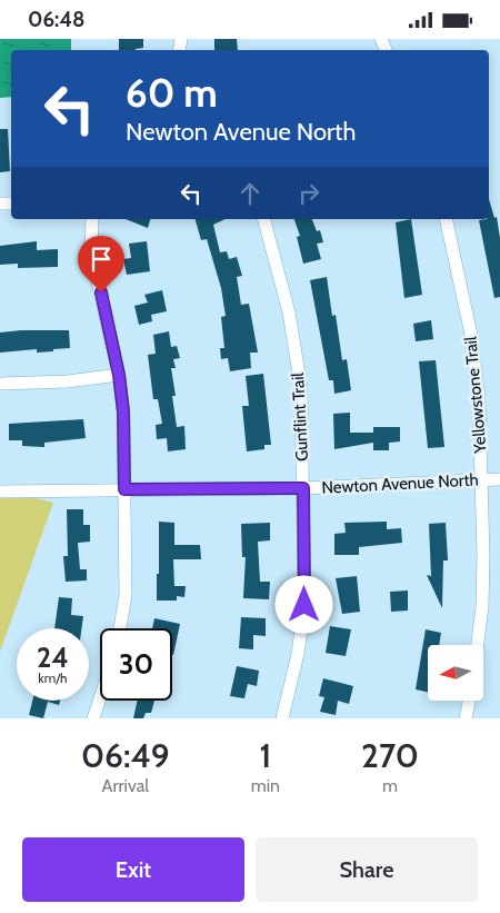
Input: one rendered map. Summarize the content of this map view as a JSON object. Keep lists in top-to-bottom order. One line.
{"streets":{"street":["Yellowstone Trail","Gunflint Trail","Newton Avenue North"]},"crossings":[["Yellowstone Trail","Newton Avenue North"],["Gunflint Trail","Newton Avenue North"]],"north":"left","page":{"status":"06:48","turn":["60 m","Newton Avenue North"],"speed":"24 km/h","limit":"30","eta":["06:49","Arrival","1","min","270","m"],"buttons":["Exit","Share"]}}
